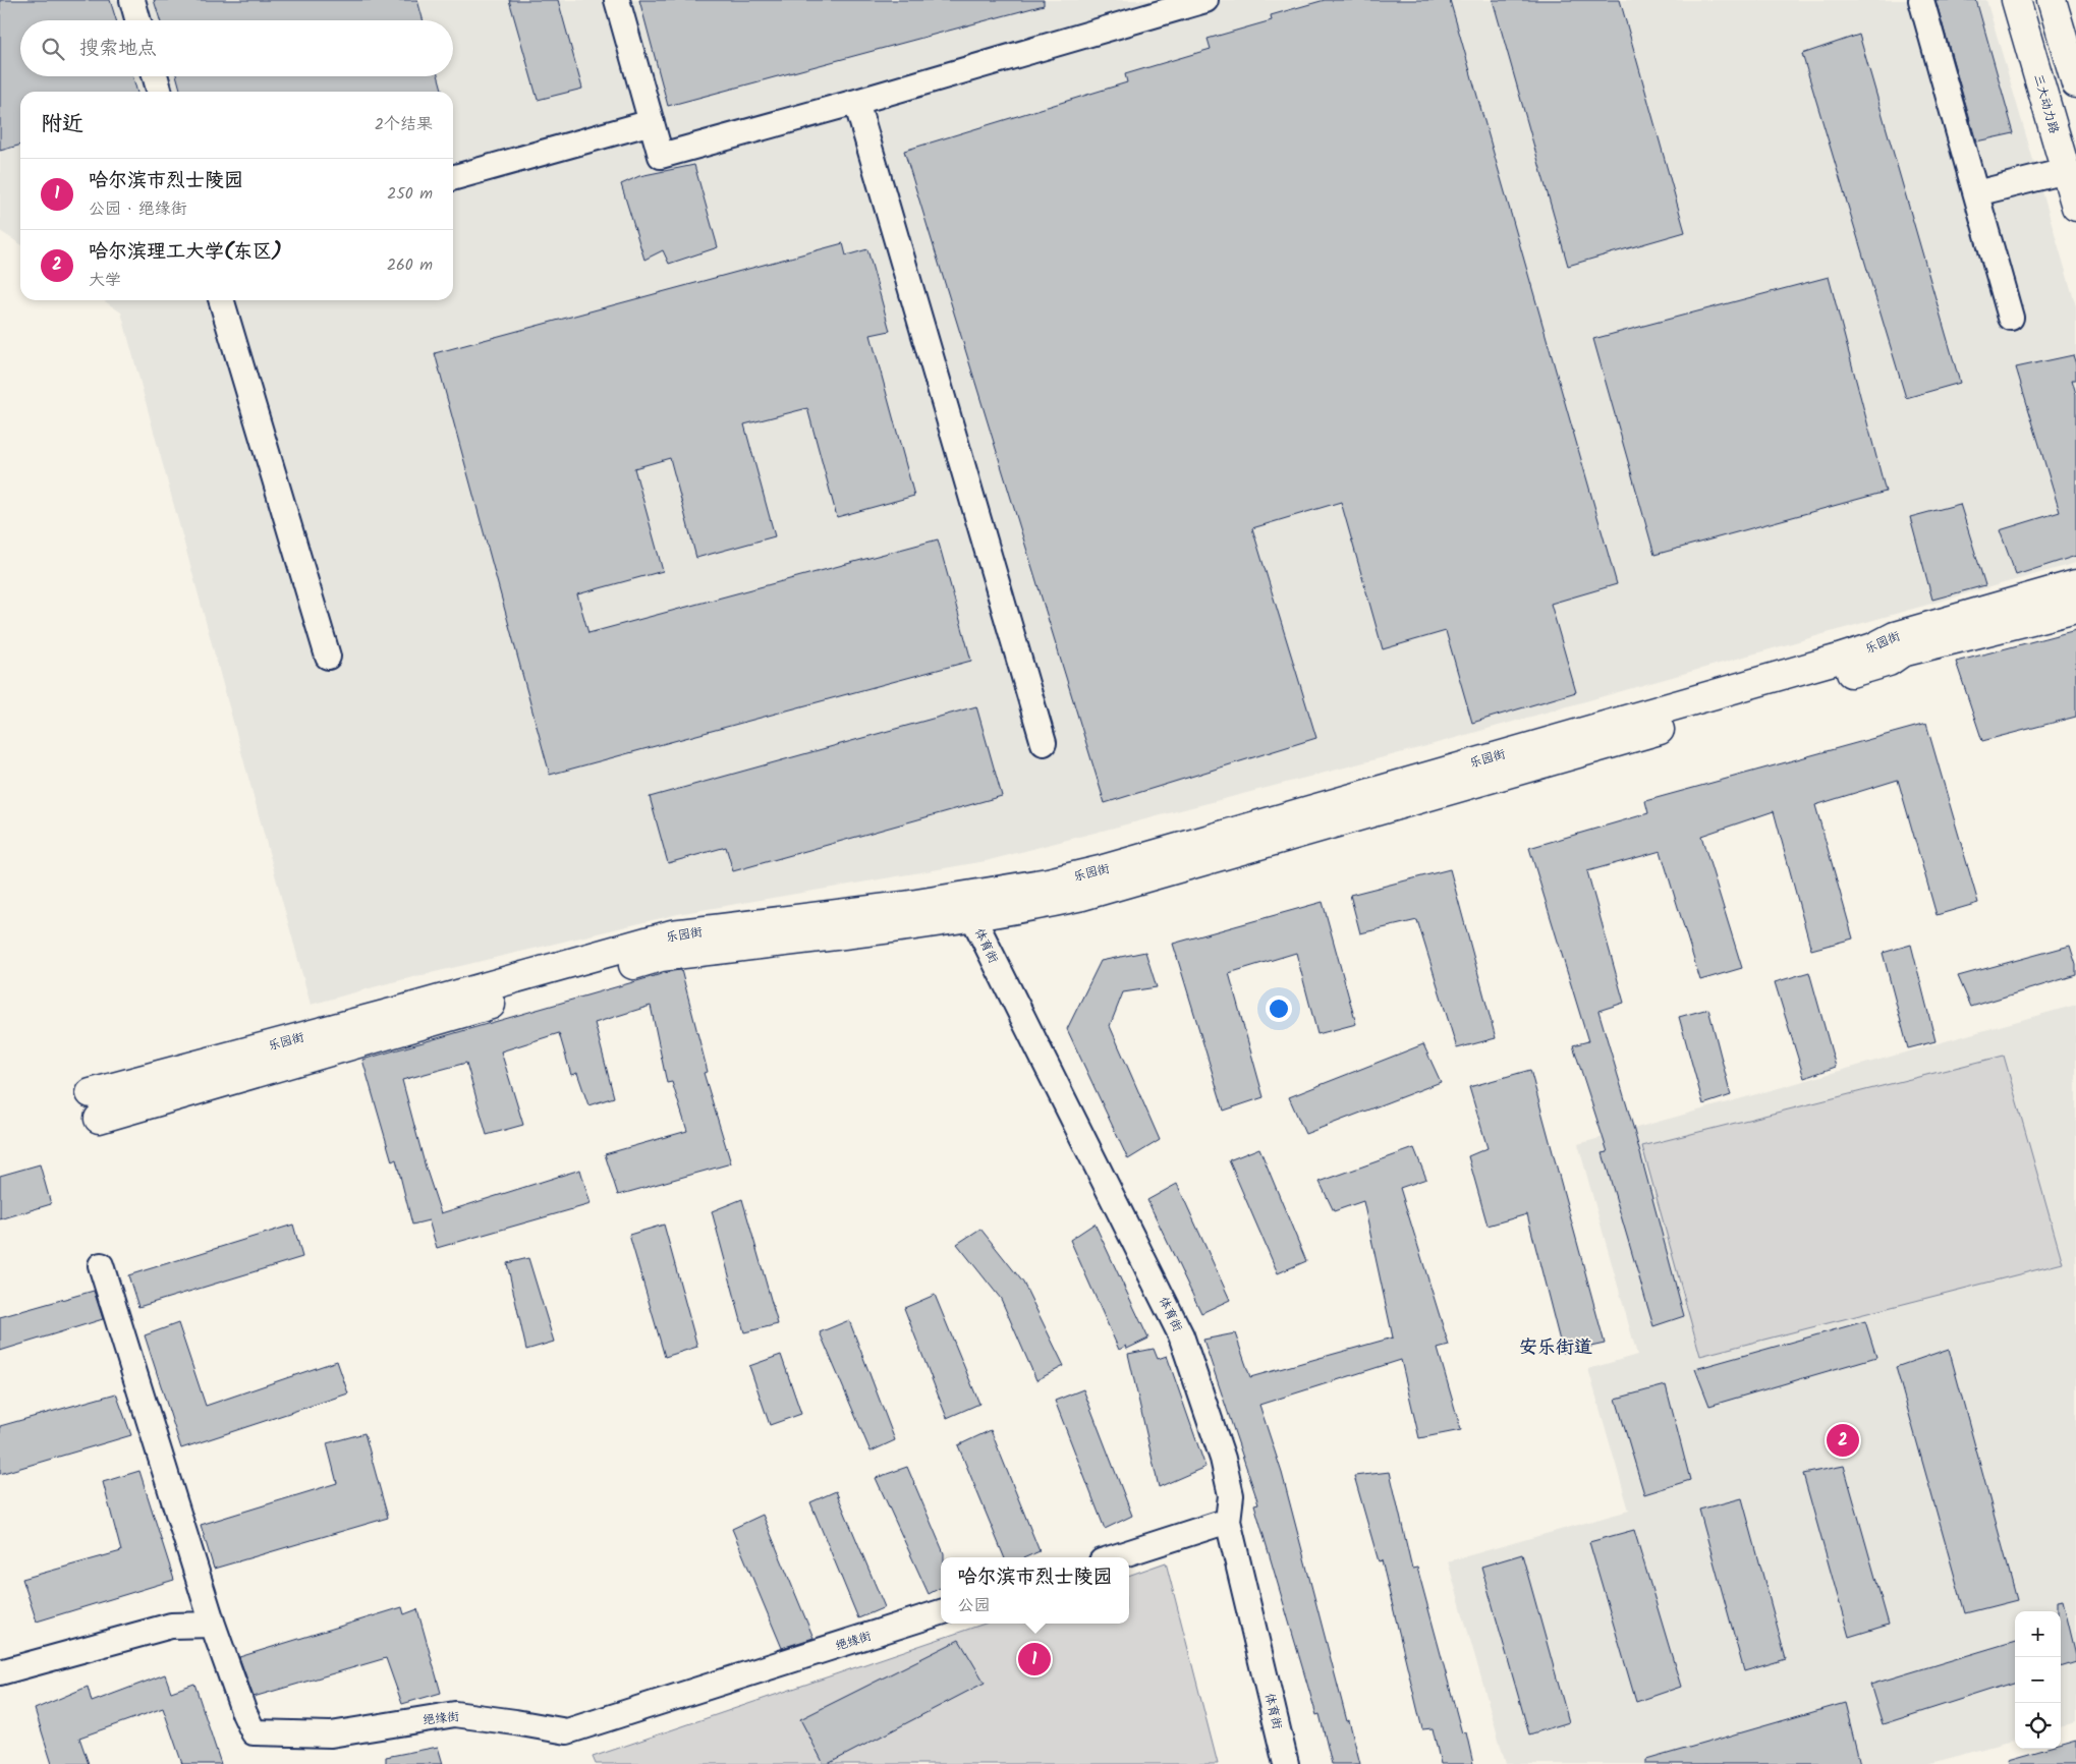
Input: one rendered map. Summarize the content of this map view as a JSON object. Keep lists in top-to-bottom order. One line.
{"streets":{"main road":["三大动力路","乐园街"],"street":["体育街","绝缘街"]},"crossings":[["乐园街","体育街"]],"districts":["安乐街道"],"page":{"search":"搜索地点","heading":["附近","2个结果"],"list":[{"mark":"1","name":"哈尔滨市烈士陵园","note":"公园 · 绝缘街","value":"250 m"},{"mark":"2","name":"哈尔滨理工大学(东区)","note":"大学","value":"260 m"}],"pins":["2","1"],"popup":["哈尔滨市烈士陵园","公园"],"map_buttons":["+","−"]}}
